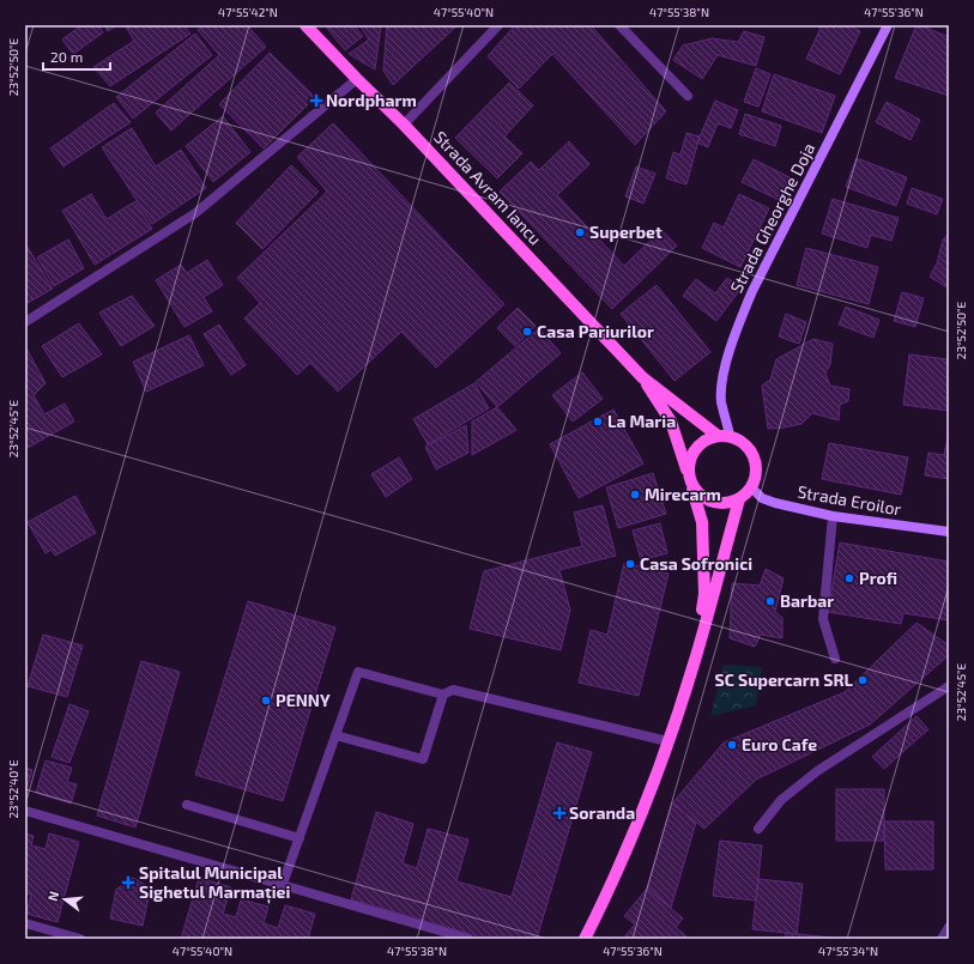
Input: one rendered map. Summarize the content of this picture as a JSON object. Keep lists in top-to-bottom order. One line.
{"streets":{"main road":["Strada Avram Iancu","Strada Gheorghe Doja","Strada Eroilor"]},"crossings":[["Strada Avram Iancu","Strada Gheorghe Doja"],["Strada Avram Iancu","Strada Eroilor"],["Strada Gheorghe Doja","Strada Eroilor"]],"places":{"health":["Nordpharm","Soranda","Spitalul Municipal Sighetul Marmației"],"other":["Superbet","Casa Pariurilor","La Maria","Mirecarm","Casa Sofronici","Profi","Barbar","SC Supercarn SRL","PENNY","Euro Cafe"]},"scale_bar":"20 m","north":"left","coordinates":["47°55'42\"N","47°55'40\"N","47°55'38\"N","47°55'36\"N","23°52'50\"E","23°52'45\"E","23°52'40\"E","47°55'34\"N"]}
